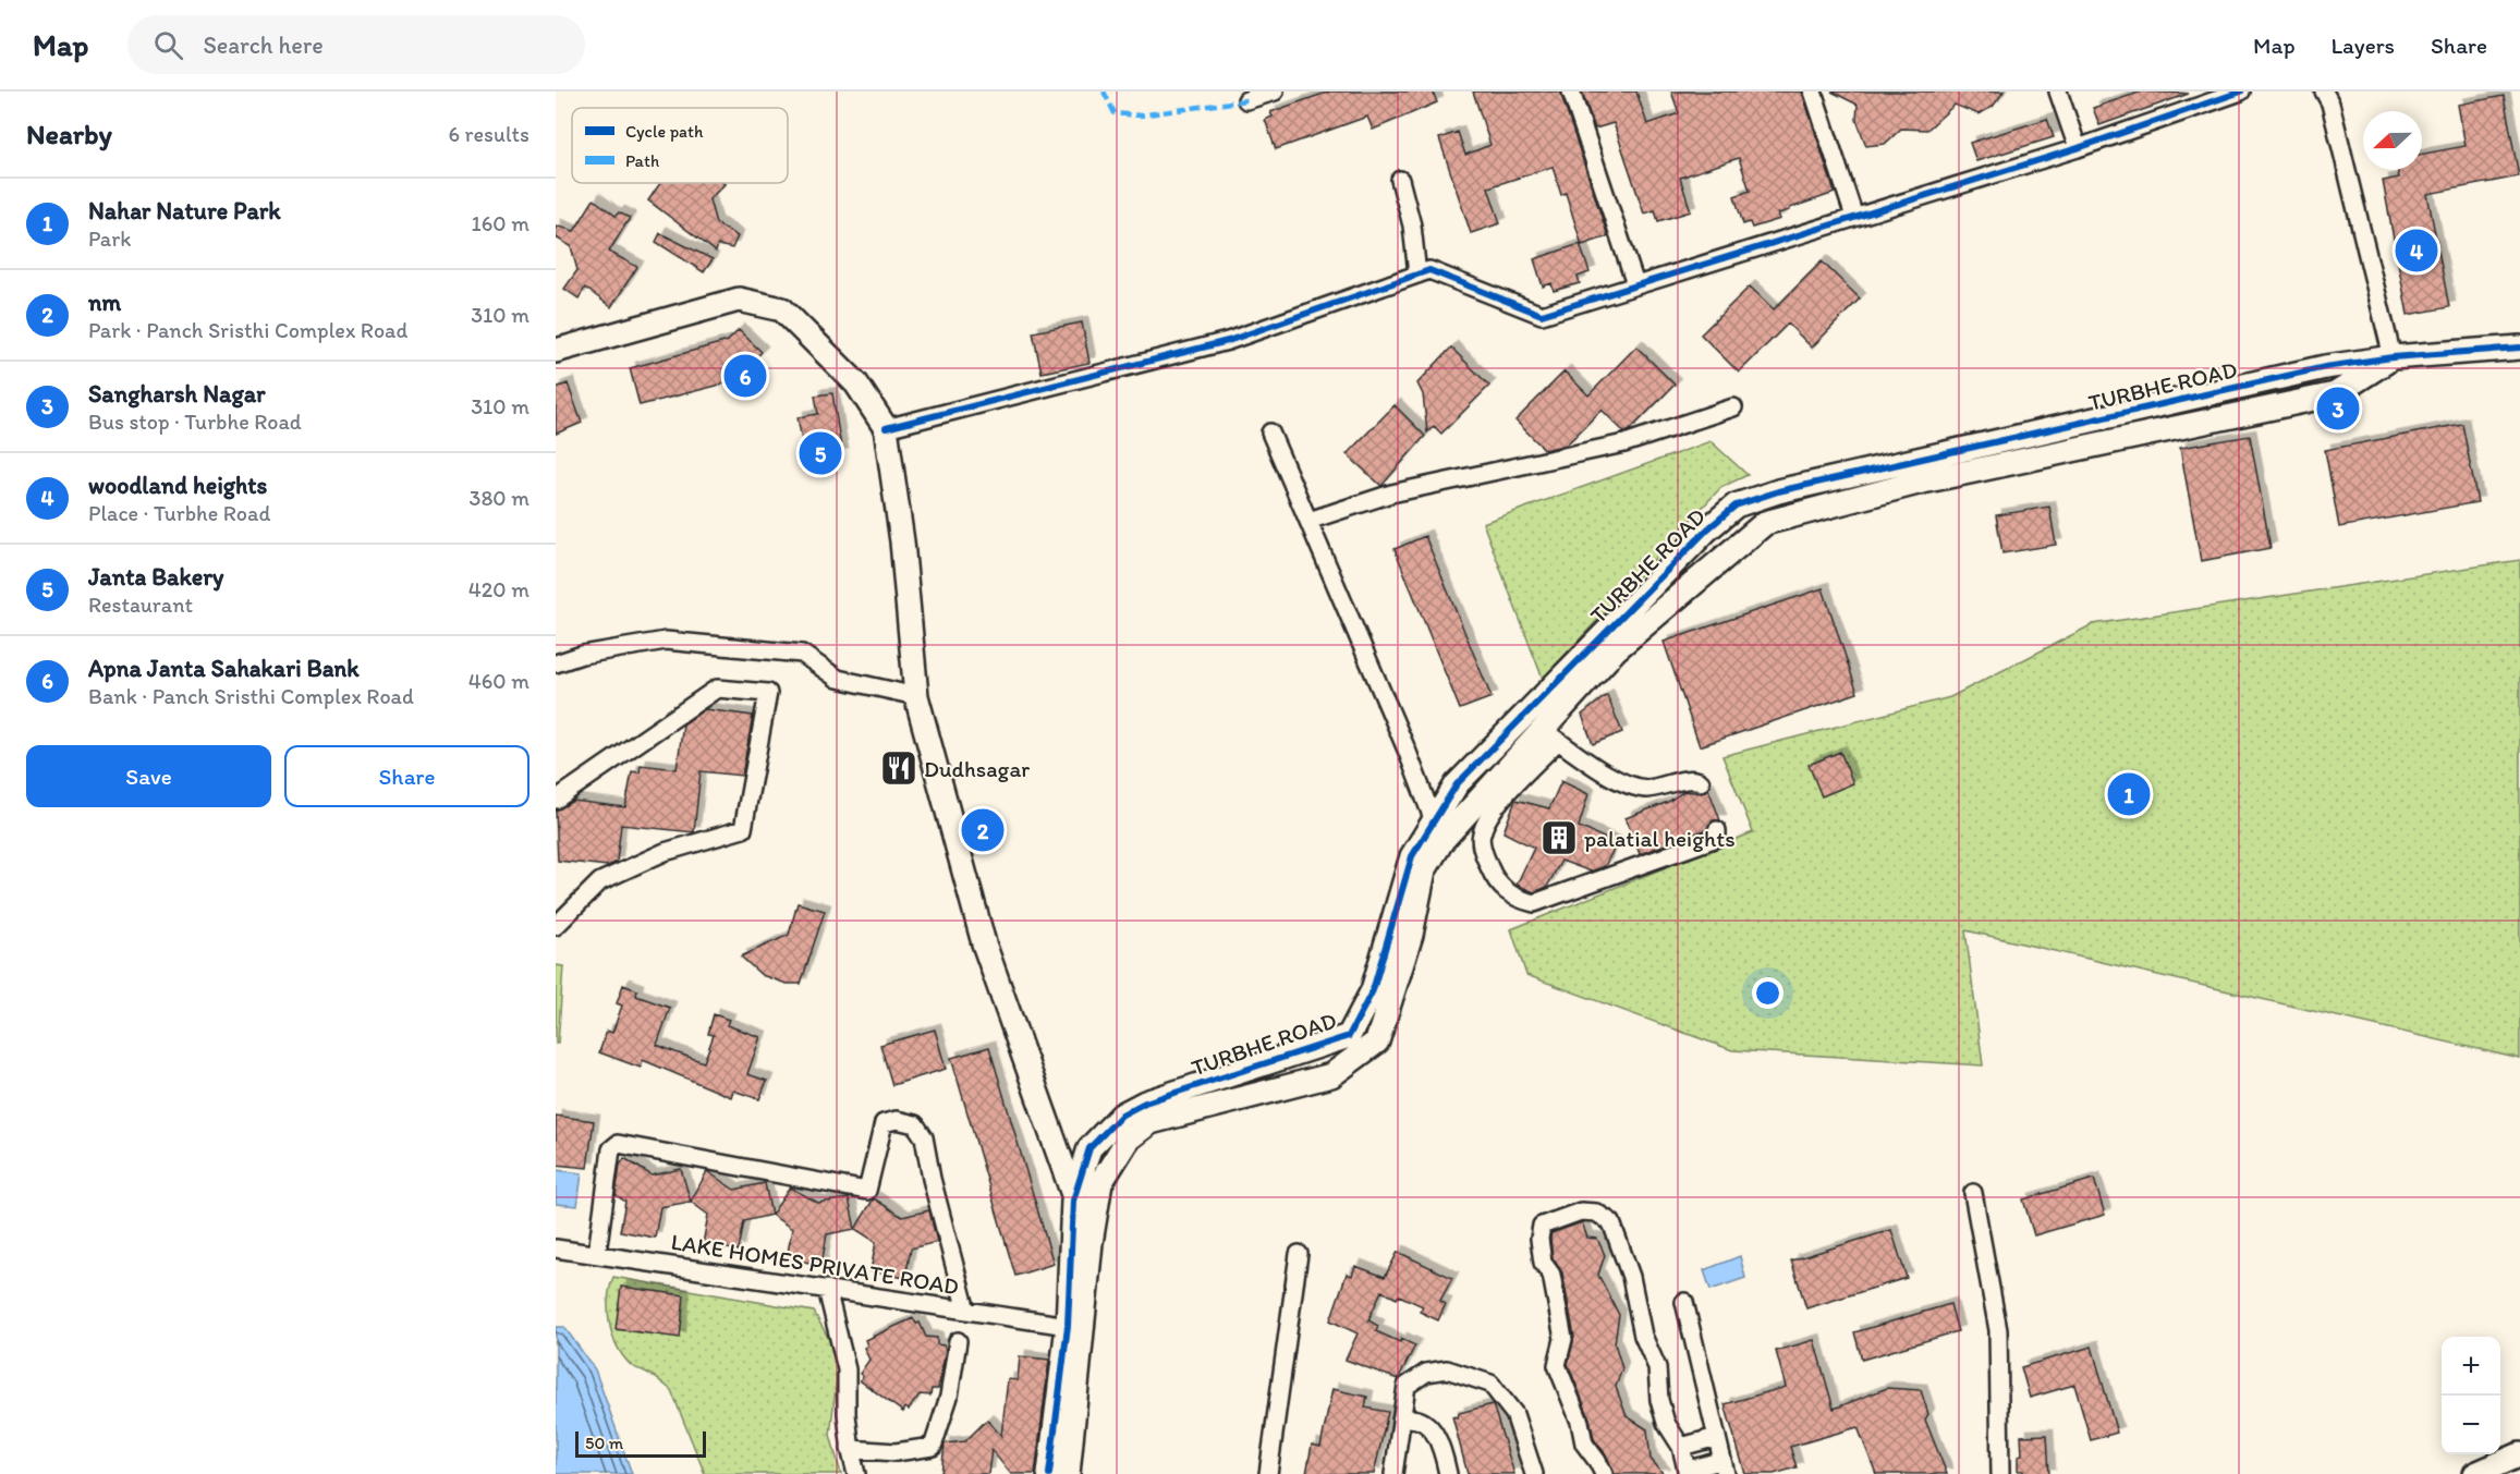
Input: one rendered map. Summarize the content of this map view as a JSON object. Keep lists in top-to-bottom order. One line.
{"streets":{"street":["TURBHE ROAD","LAKE HOMES PRIVATE ROAD"]},"places":{"restaurant":["Dudhsagar"],"building":["palatial heights"]},"legend":["Cycle path","Path"],"scale_bar":"50 m","north":"left","page":{"header":"Map","search":"Search here","nav":["Map","Layers","Share"],"heading":["Nearby","6 results"],"list":[{"mark":"1","name":"Nahar Nature Park","note":"Park","value":"160 m"},{"mark":"2","name":"nm","note":"Park · Panch Sristhi Complex Road","value":"310 m"},{"mark":"3","name":"Sangharsh Nagar","note":"Bus stop · Turbhe Road","value":"310 m"},{"mark":"4","name":"woodland heights","note":"Place · Turbhe Road","value":"380 m"},{"mark":"5","name":"Janta Bakery","note":"Restaurant","value":"420 m"},{"mark":"6","name":"Apna Janta Sahakari Bank","note":"Bank · Panch Sristhi Complex Road","value":"460 m"}],"pins":["4","6","3","5","1","2"],"buttons":["Save","Share"],"map_buttons":["+","−"],"scale":"50 m"}}
